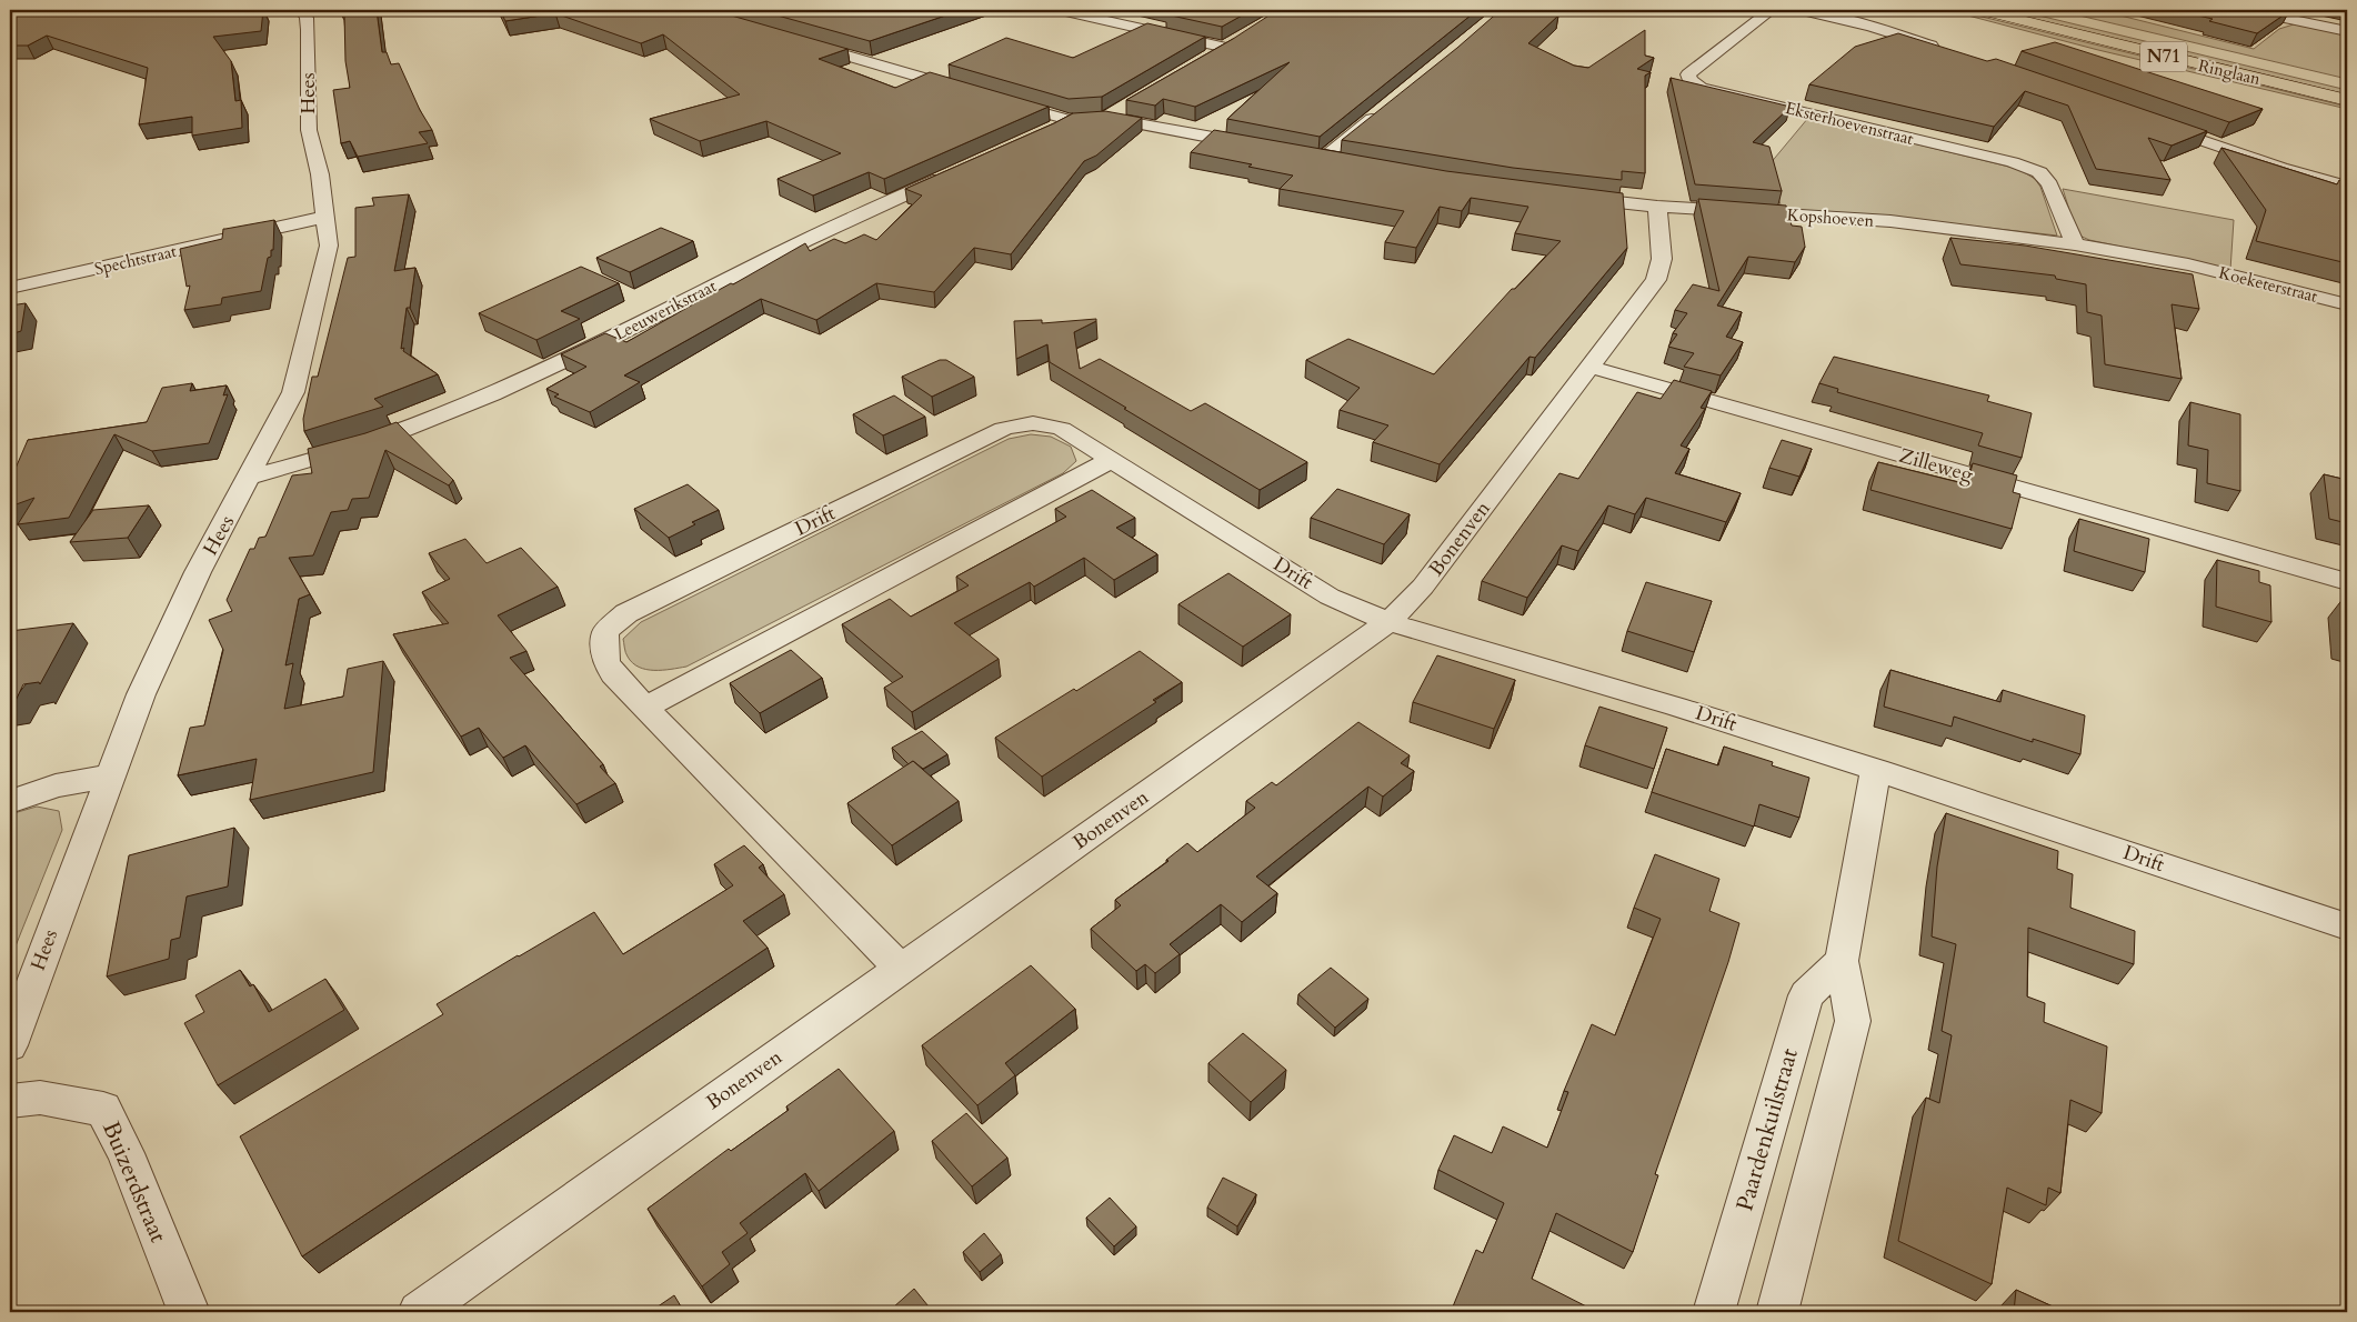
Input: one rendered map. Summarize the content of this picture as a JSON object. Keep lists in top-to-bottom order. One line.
{"streets":{"highway":["N71","Ringlaan"],"street":["Hees","Eksterhoevenstraat","Kopshoeven","Spechtstraat","Koeketerstraat","Leeuwerikstraat","Zilleweg","Drift","Bonenven","Paardenkuilstraat","Buizerdstraat"]},"crossings":[["Hees","Spechtstraat"],["Hees","Leeuwerikstraat"],["Eksterhoevenstraat","Kopshoeven"],["Kopshoeven","Koeketerstraat"],["Kopshoeven","Bonenven"],["Zilleweg","Bonenven"],["Drift","Bonenven"]]}
